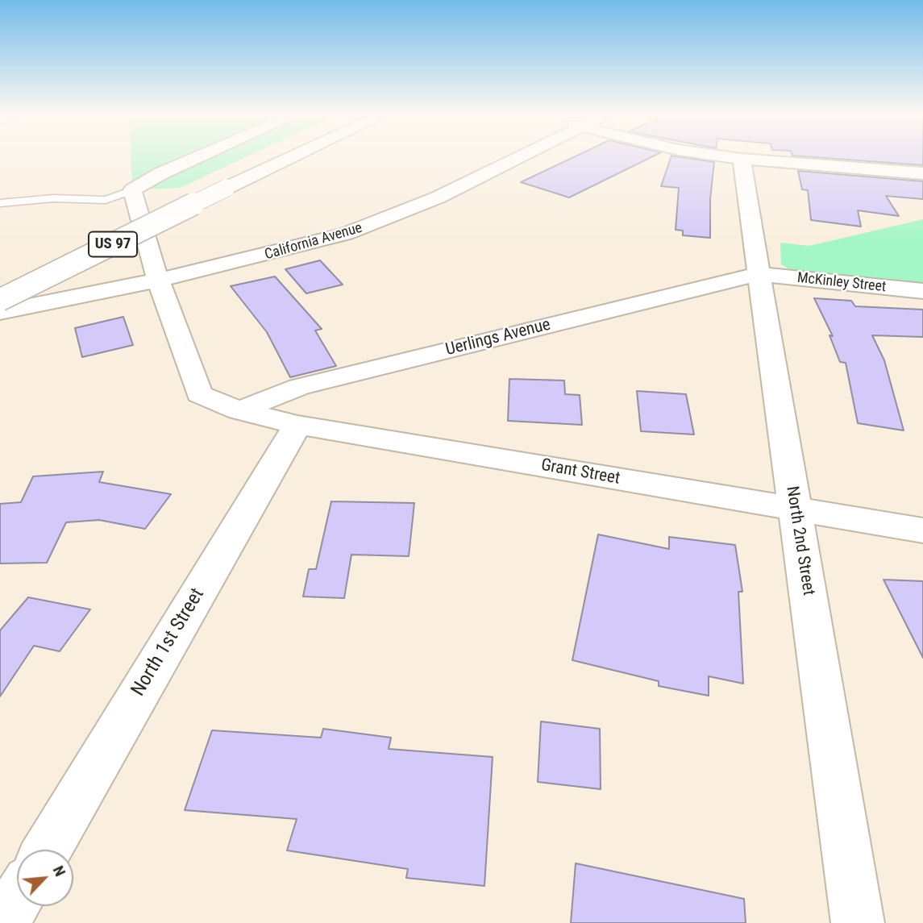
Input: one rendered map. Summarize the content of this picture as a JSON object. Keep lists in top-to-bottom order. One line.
{"streets":{"main road":["California Avenue","US 97","McKinley Street","Uerlings Avenue","Grant Street","North 2nd Street","North 1st Street"]},"crossings":[["McKinley Street","Uerlings Avenue"],["McKinley Street","North 2nd Street"],["Uerlings Avenue","Grant Street"],["Uerlings Avenue","North 2nd Street"],["Grant Street","North 2nd Street"],["Grant Street","North 1st Street"]],"north":"top right"}
